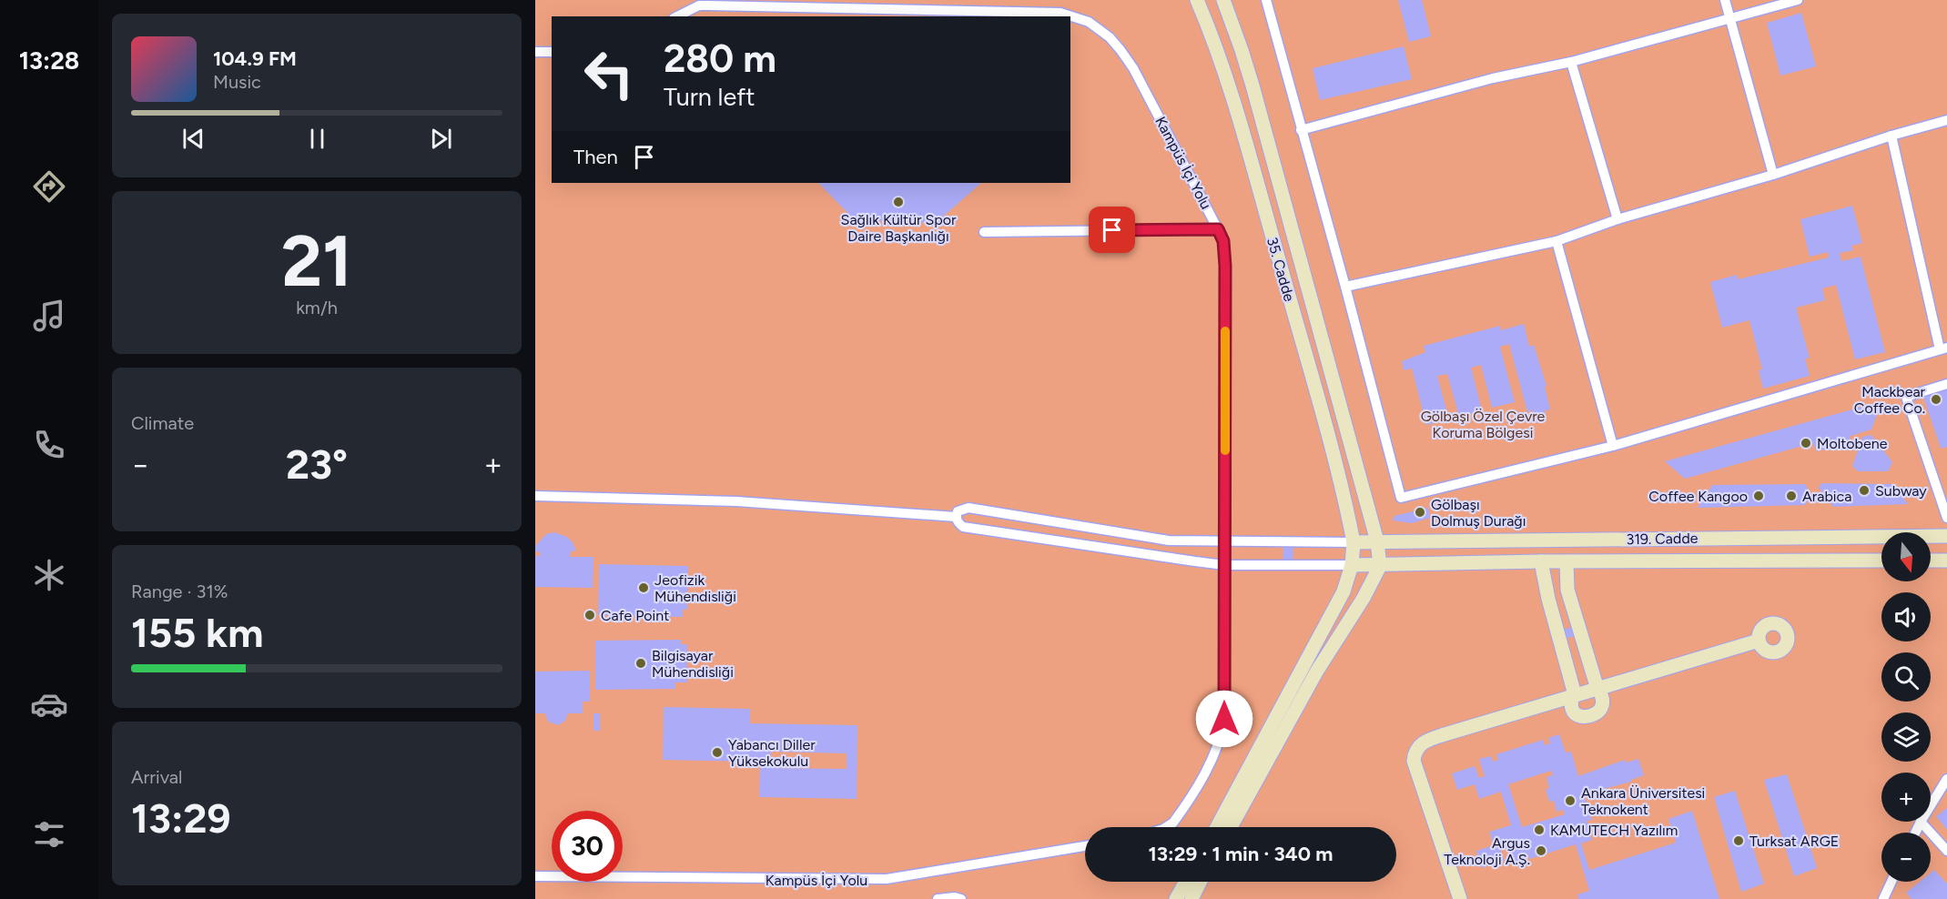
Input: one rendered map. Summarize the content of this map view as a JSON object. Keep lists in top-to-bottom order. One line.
{"streets":{"street":["Kampüs İçi Yolu","35. Cadde","319. Cadde"]},"crossings":[["35. Cadde","319. Cadde"]],"parks":["Gölbaşı Özel Çevre Koruma Bölgesi"],"places":["Sağlık Kültür Spor Daire Başkanlığı","Mackbear Coffee Co.","Moltobene","Subway","Coffee Kangoo","Arabica","Gölbaşı Dolmuş Durağı","Jeofizik Mühendisliği","Cafe Point","Bilgisayar Mühendisliği","Yabancı Diller Yüksekokulu","Ankara Üniversitesi Teknokent","KAMUTECH Yazılım","Turksat ARGE","Argus Teknoloji A.Ş."],"north":"bottom","page":{"tabs":"13:28","turn":["280 m","Turn left"],"song":["104.9 FM","Music"],"then":"Then","tile":[["21","km/h"],"Climate",["Range · 31%","155 km"],["Arrival","13:29"]],"heat":["−","23°","+"],"map_buttons":["+","−"],"limit":"30","trip":"13:29 · 1 min · 340 m"}}
